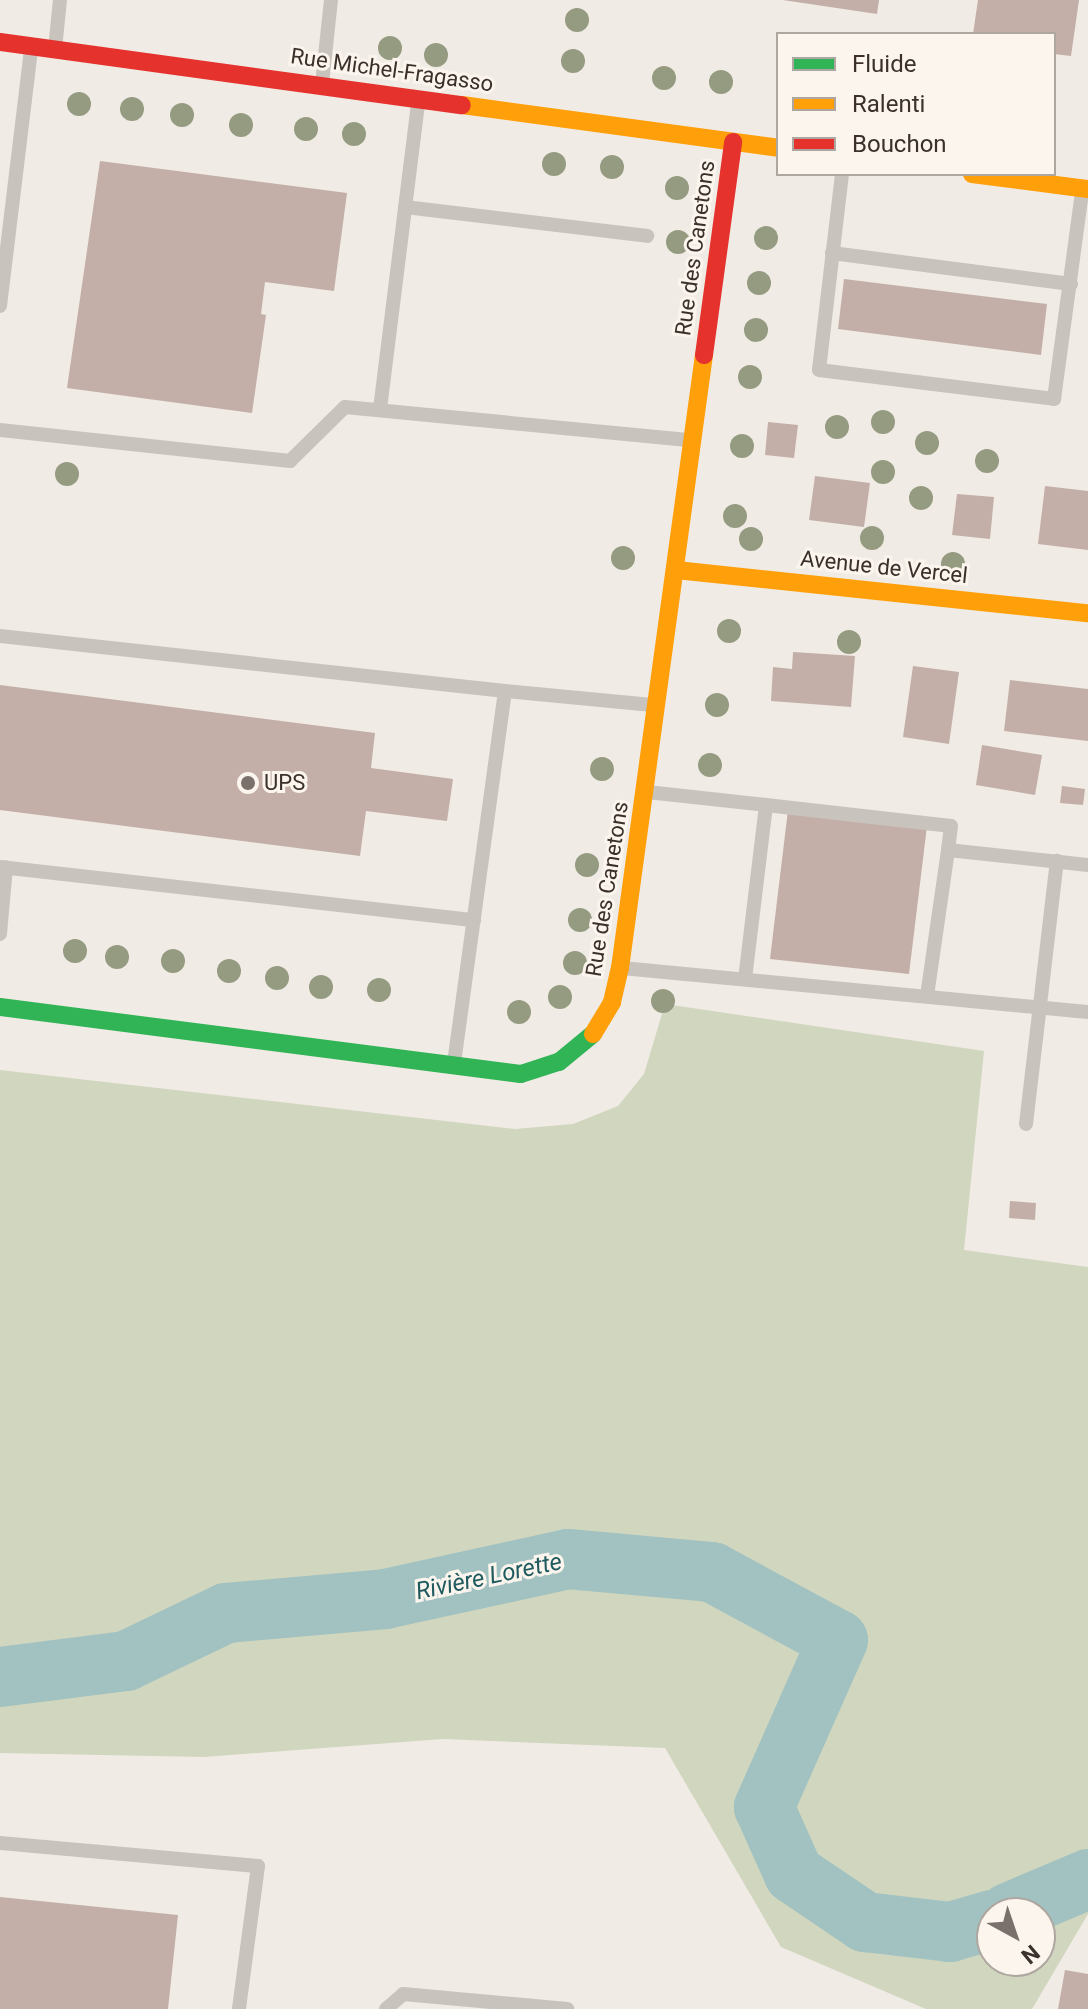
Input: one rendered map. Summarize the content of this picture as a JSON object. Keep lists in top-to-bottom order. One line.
{"streets":{"street":["Rue Michel-Fragasso","Rue des Canetons","Avenue de Vercel"]},"crossings":[["Rue Michel-Fragasso","Rue des Canetons"],["Rue des Canetons","Avenue de Vercel"]],"water":["Rivière Lorette"],"places":["UPS"],"legend":["Fluide","Ralenti","Bouchon"],"north":"bottom right"}
